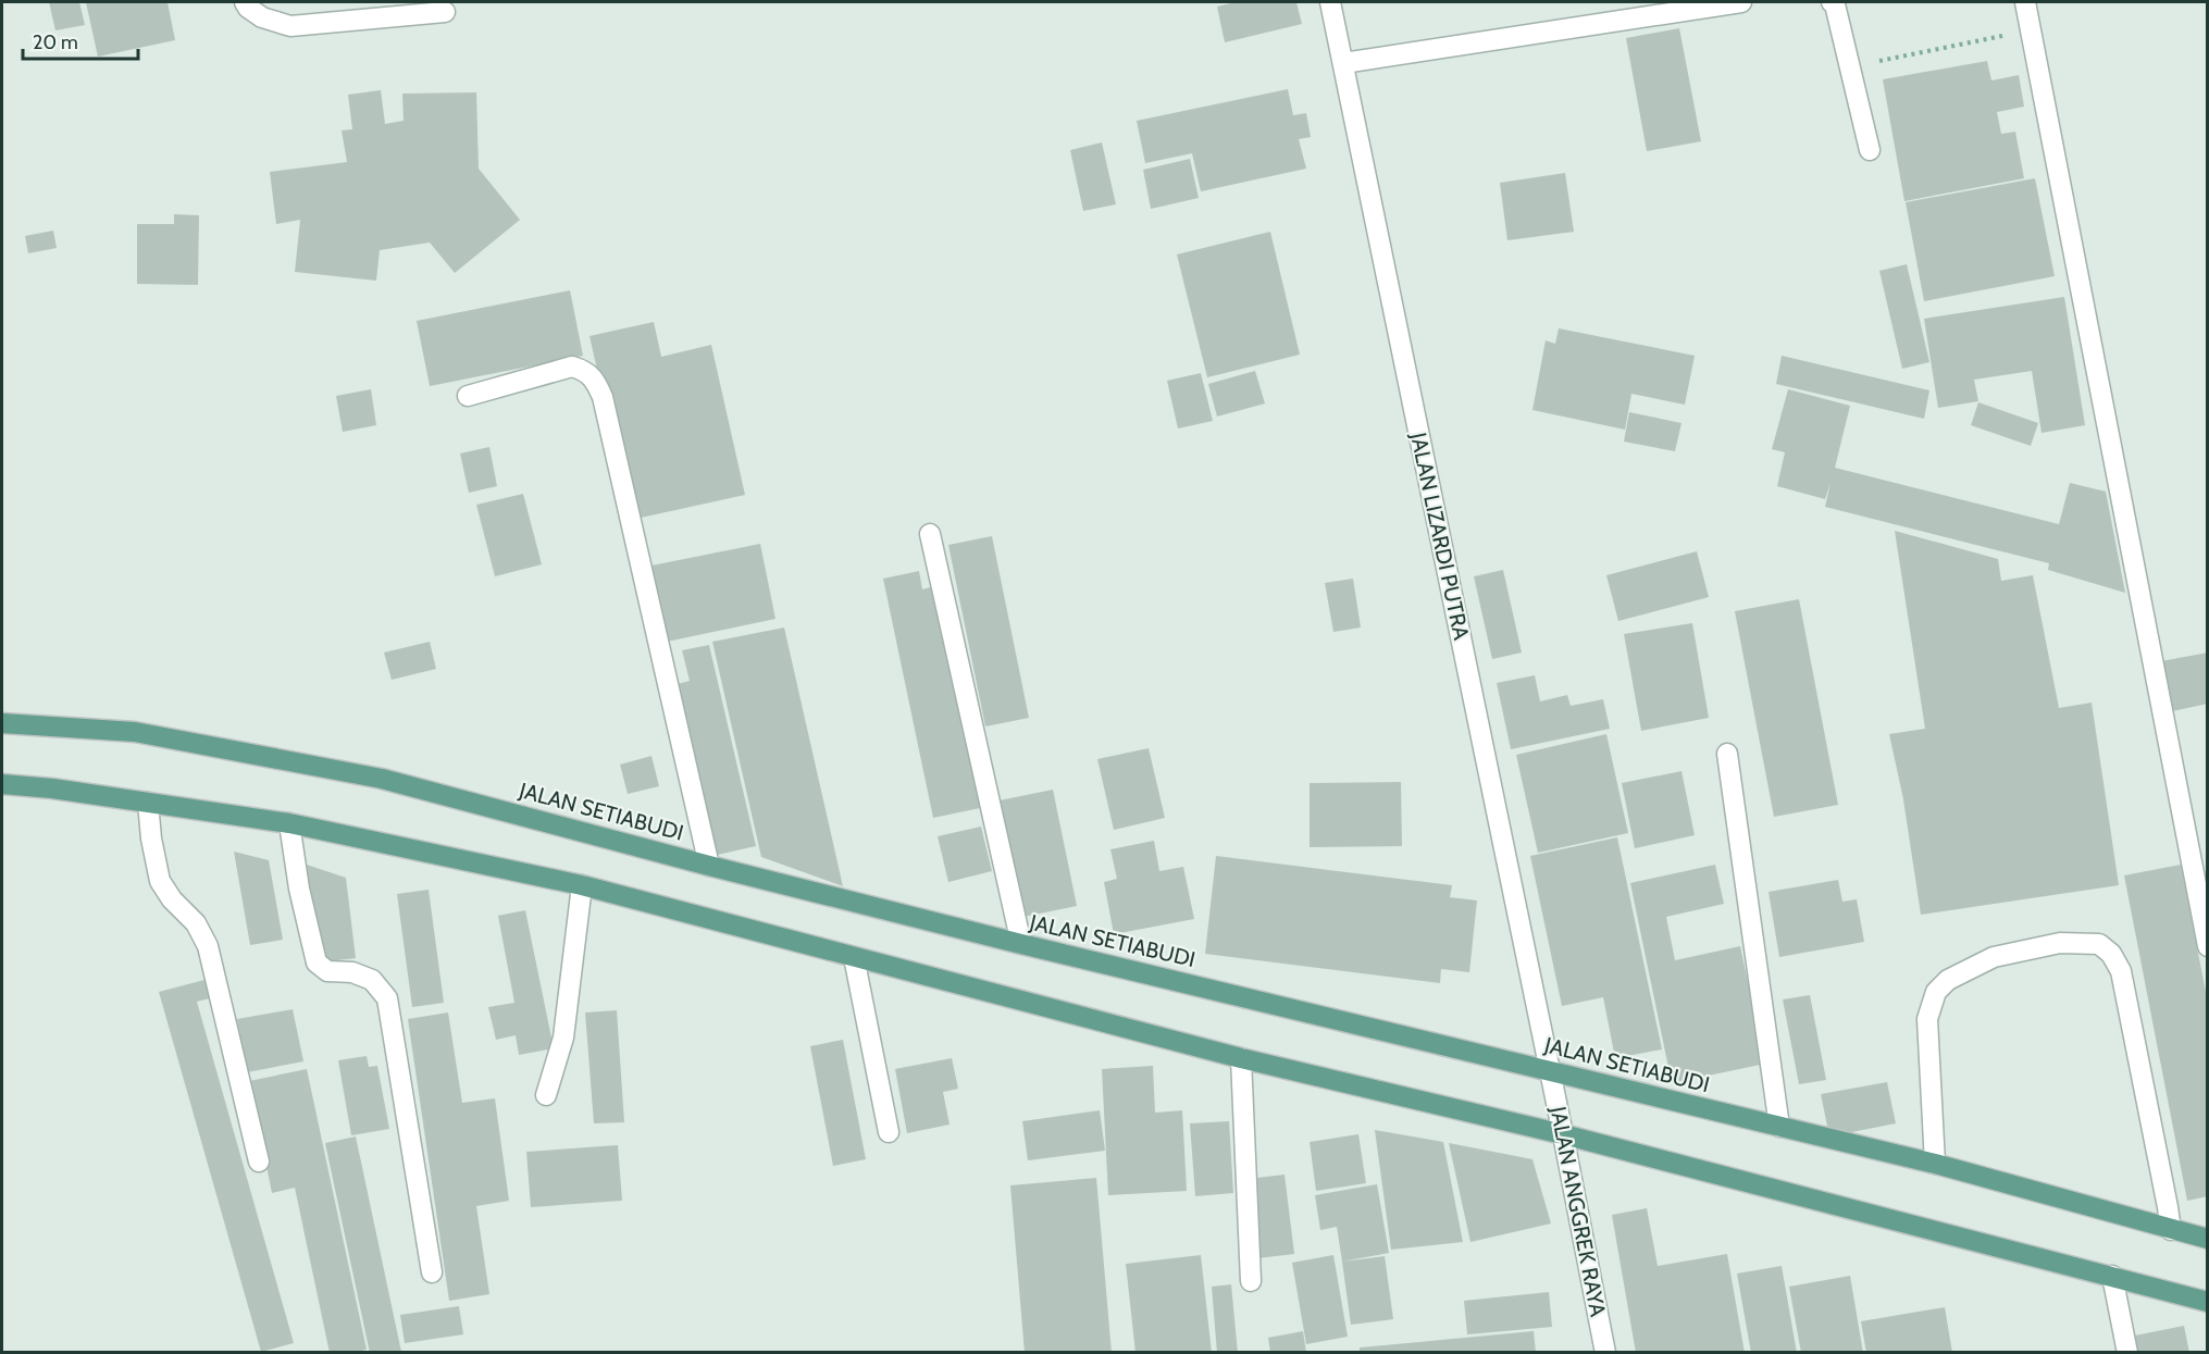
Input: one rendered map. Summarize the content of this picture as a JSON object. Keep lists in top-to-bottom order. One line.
{"streets":{"main road":["JALAN SETIABUDI"],"street":["JALAN LIZARDI PUTRA","JALAN ANGGREK RAYA"]},"crossings":[["JALAN LIZARDI PUTRA","JALAN SETIABUDI"],["JALAN LIZARDI PUTRA","JALAN ANGGREK RAYA"],["JALAN SETIABUDI","JALAN ANGGREK RAYA"]],"scale_bar":"20 m"}
